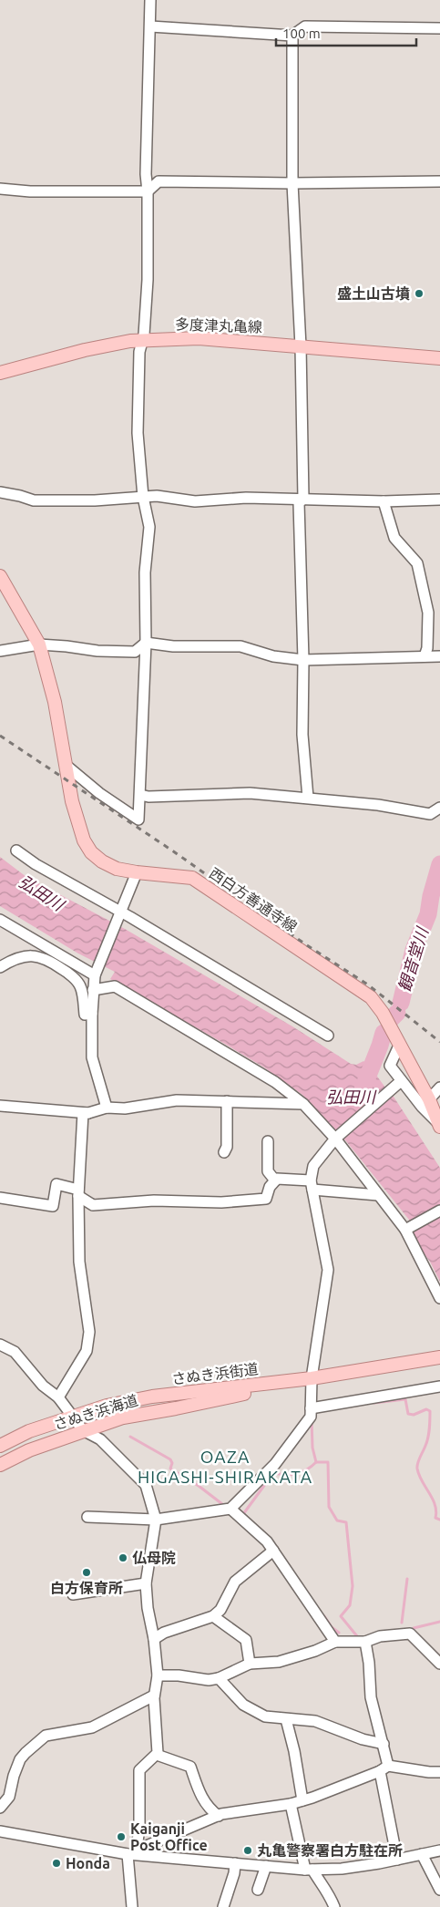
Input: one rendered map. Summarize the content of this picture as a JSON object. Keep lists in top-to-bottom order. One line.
{"streets":{"main road":["多度津丸亀線","西白方善通寺線","さぬき浜街道","さぬき浜海道"]},"crossings":[["さぬき浜街道","さぬき浜海道"]],"districts":["OAZA HIGASHI-SHIRAKATA"],"water":["弘田川","観音堂川"],"places":["盛土山古墳","仏母院","白方保育所","Kaiganji Post Office","丸亀警察署白方駐在所","Honda"],"scale_bar":"100 m"}
